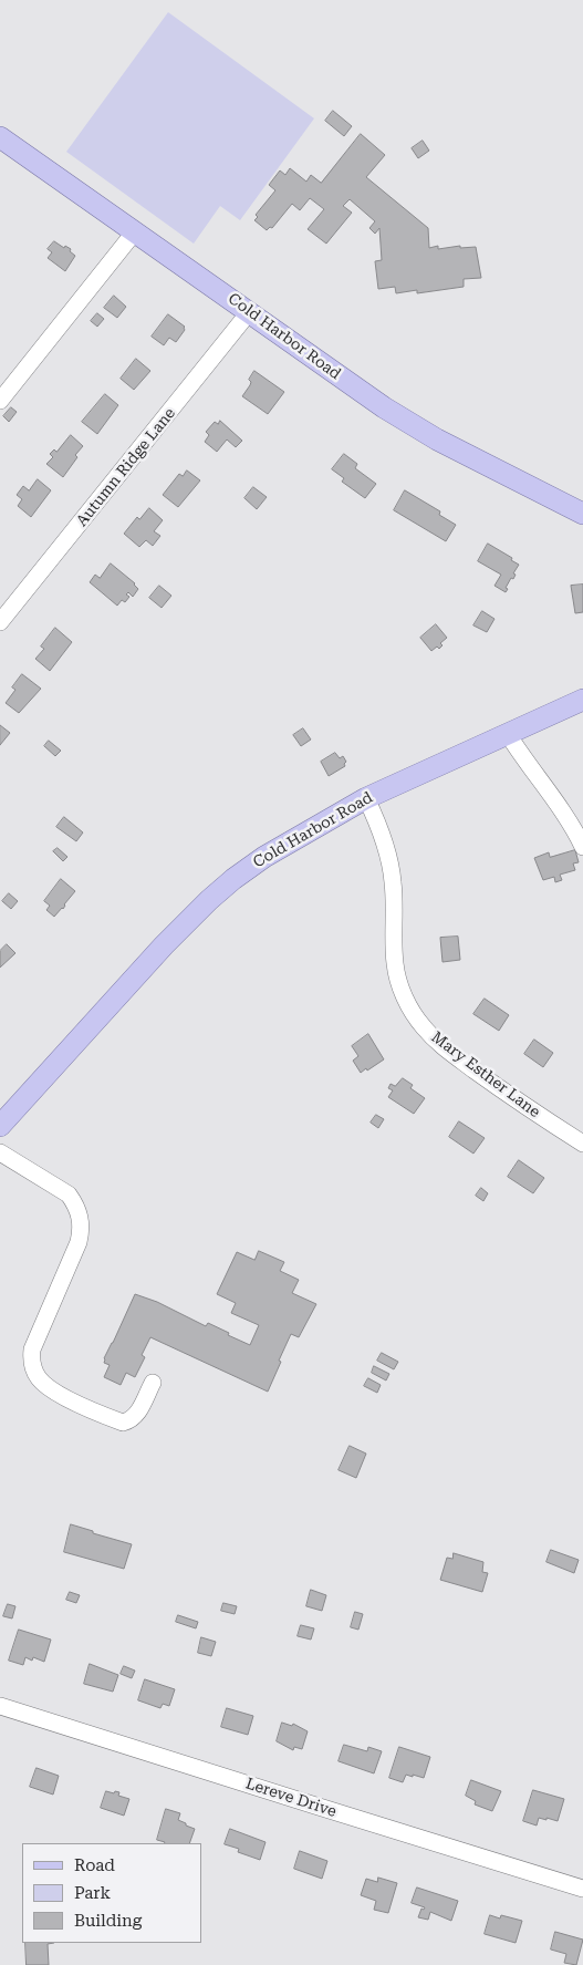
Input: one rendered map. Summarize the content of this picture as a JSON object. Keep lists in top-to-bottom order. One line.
{"streets":{"main road":["Cold Harbor Road"],"street":["Autumn Ridge Lane","Mary Esther Lane","Lereve Drive"]},"crossings":[["Cold Harbor Road","Autumn Ridge Lane"],["Cold Harbor Road","Mary Esther Lane"]],"legend":["Road","Park","Building"]}
